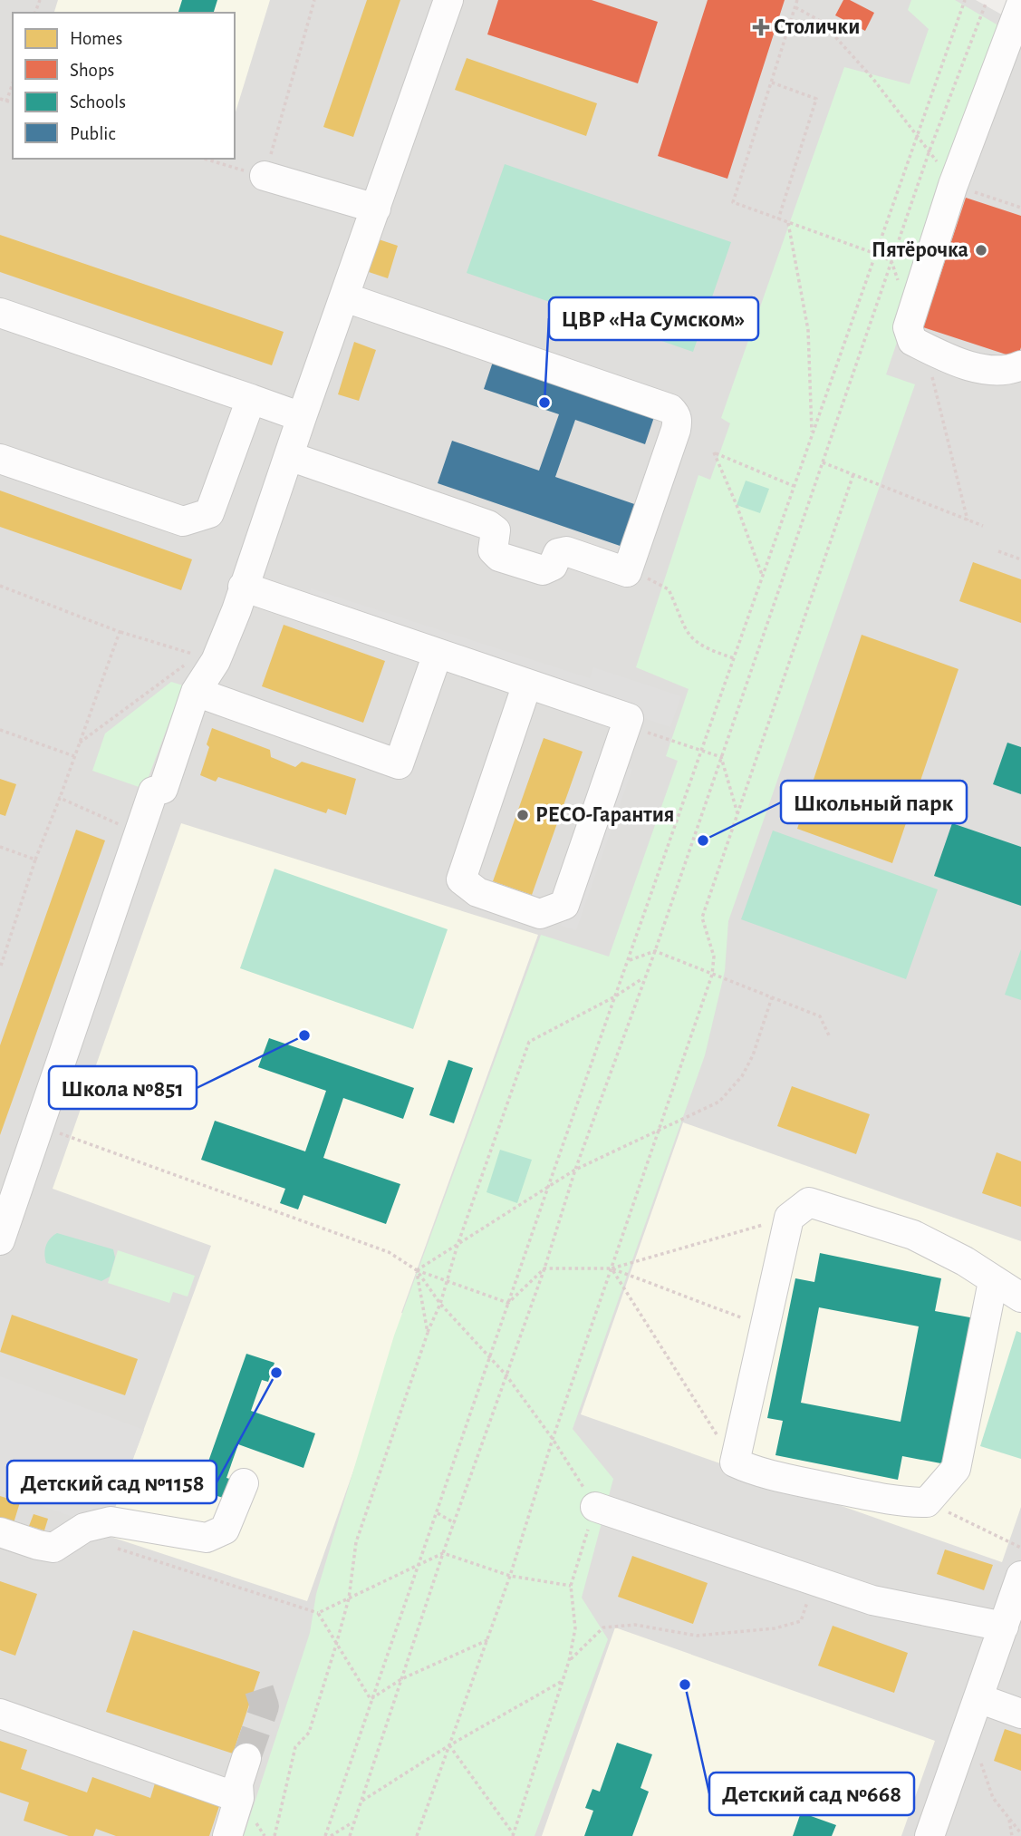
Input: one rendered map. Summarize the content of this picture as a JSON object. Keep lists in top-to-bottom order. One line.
{"places":{"health":["Столички"],"other":["Пятёрочка","ЦВР «На Сумском»","РЕСО-Гарантия","Школьный парк","Школа №851","Детский сад №1158","Детский сад №668"]},"legend":["Homes","Shops","Schools","Public"]}
